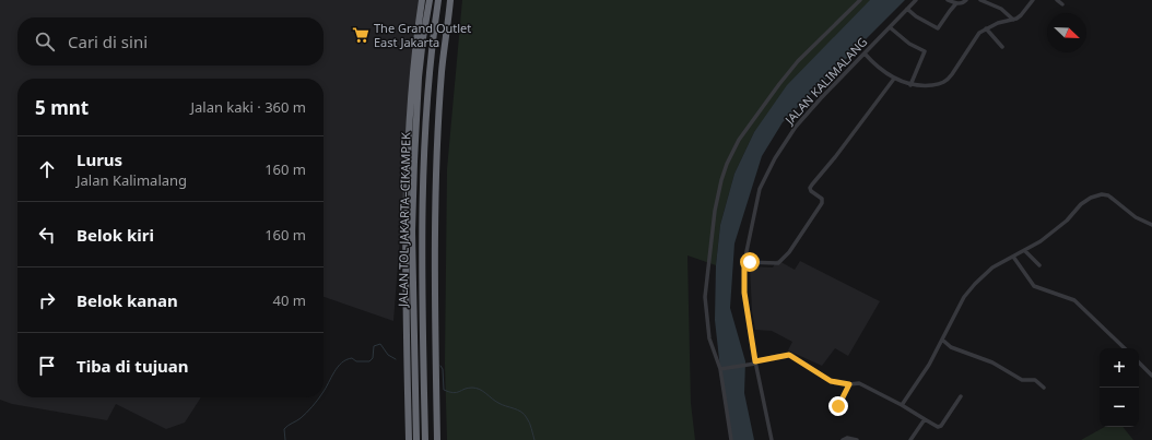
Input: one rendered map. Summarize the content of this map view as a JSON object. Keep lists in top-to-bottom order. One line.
{"streets":{"highway":["JALAN TOL JAKARTA–CIKAMPEK"],"street":["JALAN KALIMALANG"]},"places":{"supermarket":["The Grand Outlet East Jakarta"]},"north":"bottom right","page":{"search":"Cari di sini","heading":["5 mnt","Jalan kaki · 360 m"],"list":[["Lurus","Jalan Kalimalang","160 m"],["Belok kiri","160 m"],["Belok kanan","40 m"],"Tiba di tujuan"],"map_buttons":["+","−"]}}
